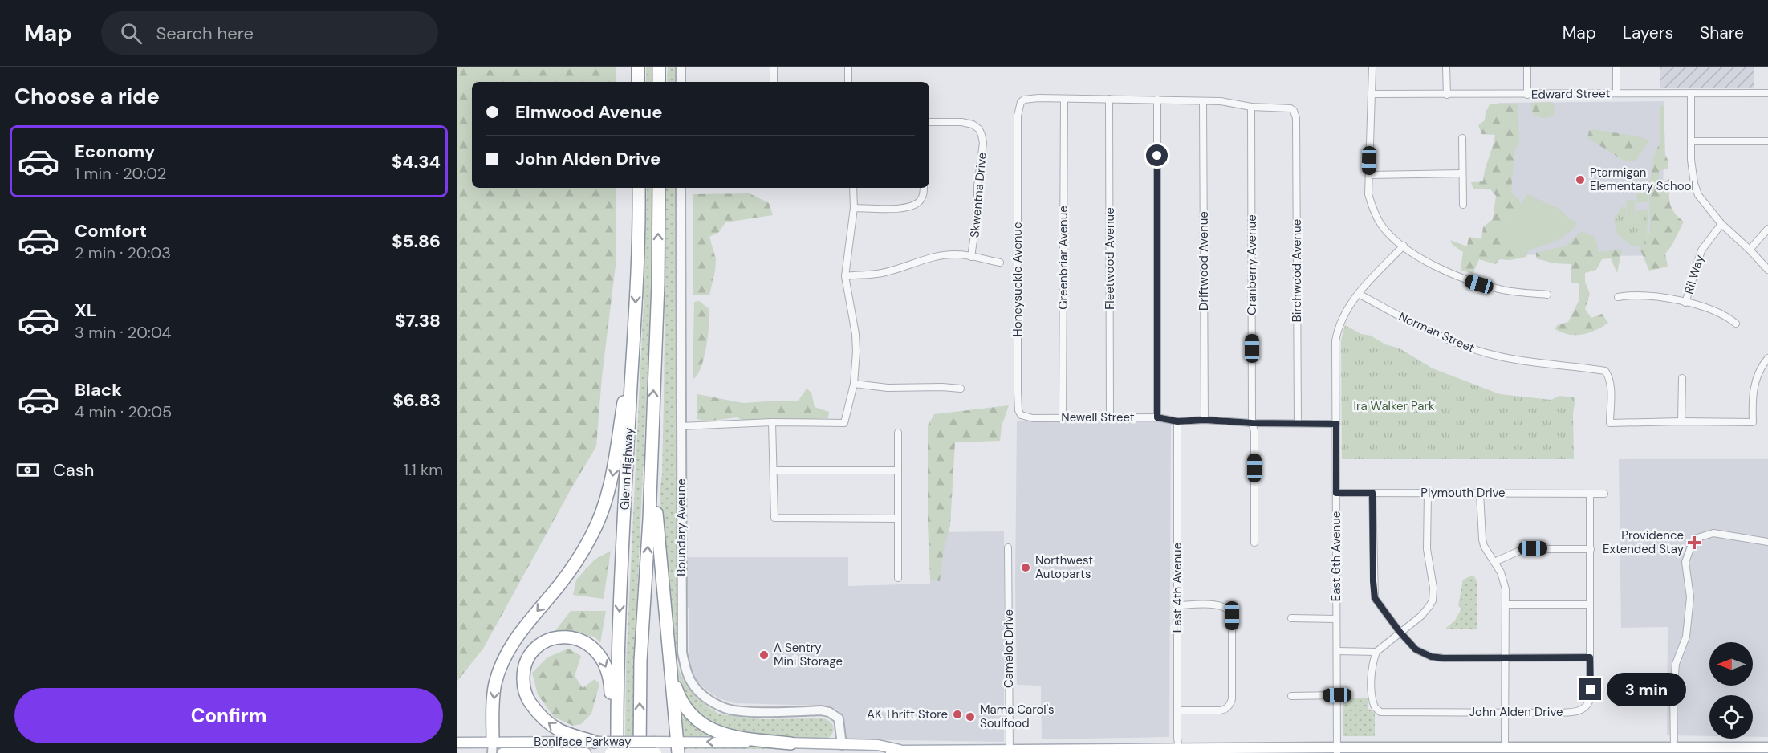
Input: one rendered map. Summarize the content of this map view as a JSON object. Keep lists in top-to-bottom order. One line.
{"streets":{"highway":["Glenn Highway"],"main road":["Boniface Parkway"],"street":["Edward Street","Skwentna Drive","Greenbriar Avenue","Fleetwood Avenue","Driftwood Avenue","Cranberry Avenue","Birchwood Avenue","Ril Way","Honeysuckle Avenue","Norman Street","Newell Street","Plymouth Drive","Boundary Aveune","East 6th Avenue","East 4th Avenue","Camelot Drive","John Alden Drive"]},"crossings":[["Greenbriar Avenue","Honeysuckle Avenue"],["Greenbriar Avenue","Newell Street"],["Fleetwood Avenue","Newell Street"],["Driftwood Avenue","Newell Street"],["Cranberry Avenue","Birchwood Avenue"],["Cranberry Avenue","Newell Street"],["Birchwood Avenue","Newell Street"],["Honeysuckle Avenue","Newell Street"],["Norman Street","East 6th Avenue"],["Newell Street","East 6th Avenue"],["Newell Street","East 4th Avenue"],["Plymouth Drive","East 6th Avenue"],["Plymouth Drive","John Alden Drive"],["Boundary Aveune","Boniface Parkway"],["East 6th Avenue","Boniface Parkway"],["East 4th Avenue","Boniface Parkway"],["Camelot Drive","Boniface Parkway"]],"parks":["Ira Walker Park"],"places":{"other":["Ptarmigan Elementary School","Northwest Autoparts","A Sentry Mini Storage","AK Thrift Store","Mama Carol's Soulfood"],"health":["Providence Extended Stay"]},"north":"left","page":{"header":"Map","search":"Search here","nav":["Map","Layers","Share"],"heading":"Choose a ride","banner":["Elmwood Avenue","John Alden Drive"],"list":[{"name":"Economy","note":"1 min · 20:02","value":"$4.34"},{"name":"Comfort","note":"2 min · 20:03","value":"$5.86"},{"name":"XL","note":"3 min · 20:04","value":"$7.38"},{"name":"Black","note":"4 min · 20:05","value":"$6.83"}],"pay":["Cash","1.1 km"],"bubble":"3 min","buttons":"Confirm"}}
